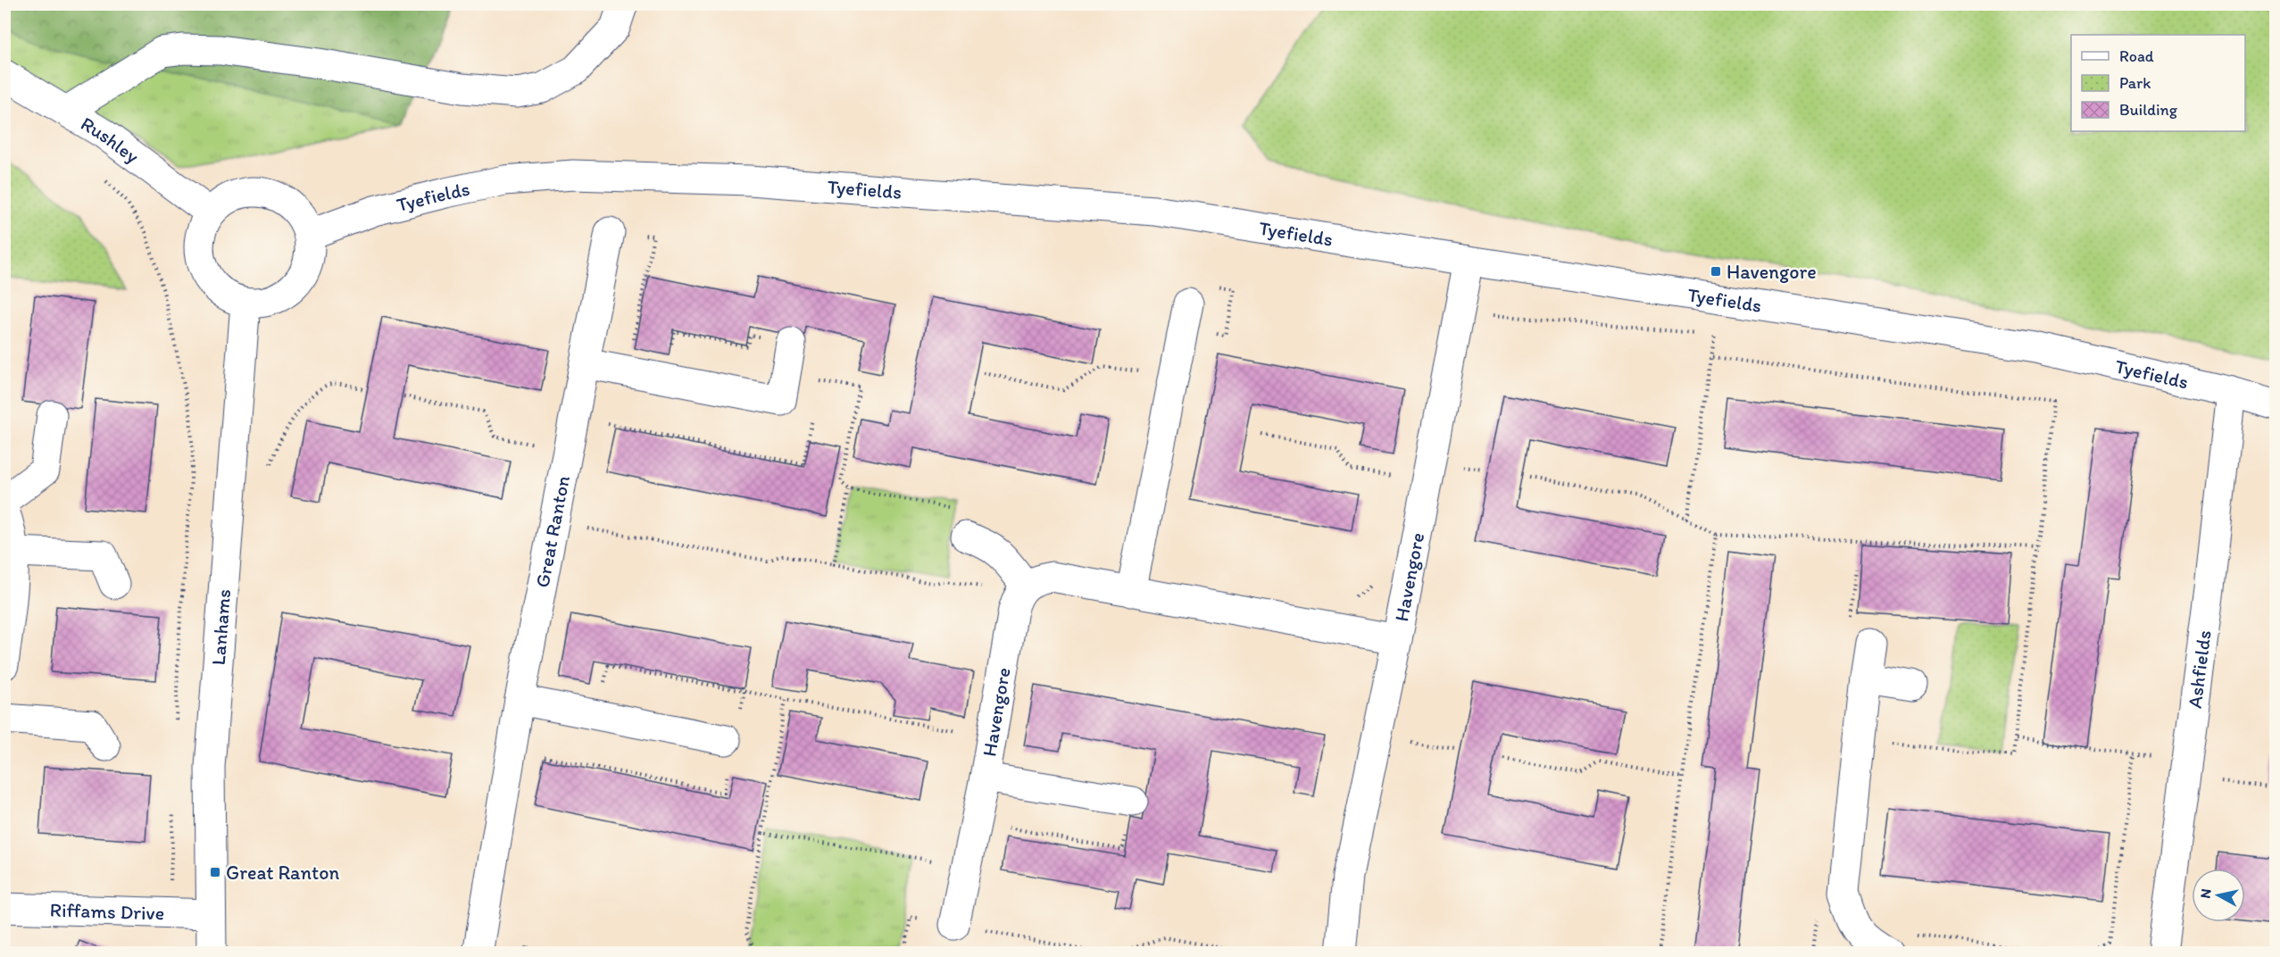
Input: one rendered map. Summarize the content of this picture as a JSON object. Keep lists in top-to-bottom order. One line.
{"streets":{"street":["Rushley","Tyefields","Great Ranton","Havengore","Lanhams","Ashfields","Riffams Drive"]},"crossings":[["Rushley","Tyefields"],["Rushley","Lanhams"],["Tyefields","Havengore"],["Tyefields","Lanhams"],["Tyefields","Ashfields"],["Lanhams","Riffams Drive"]],"places":{"transit":["Havengore","Great Ranton"]},"legend":["Road","Park","Building"],"north":"left"}
